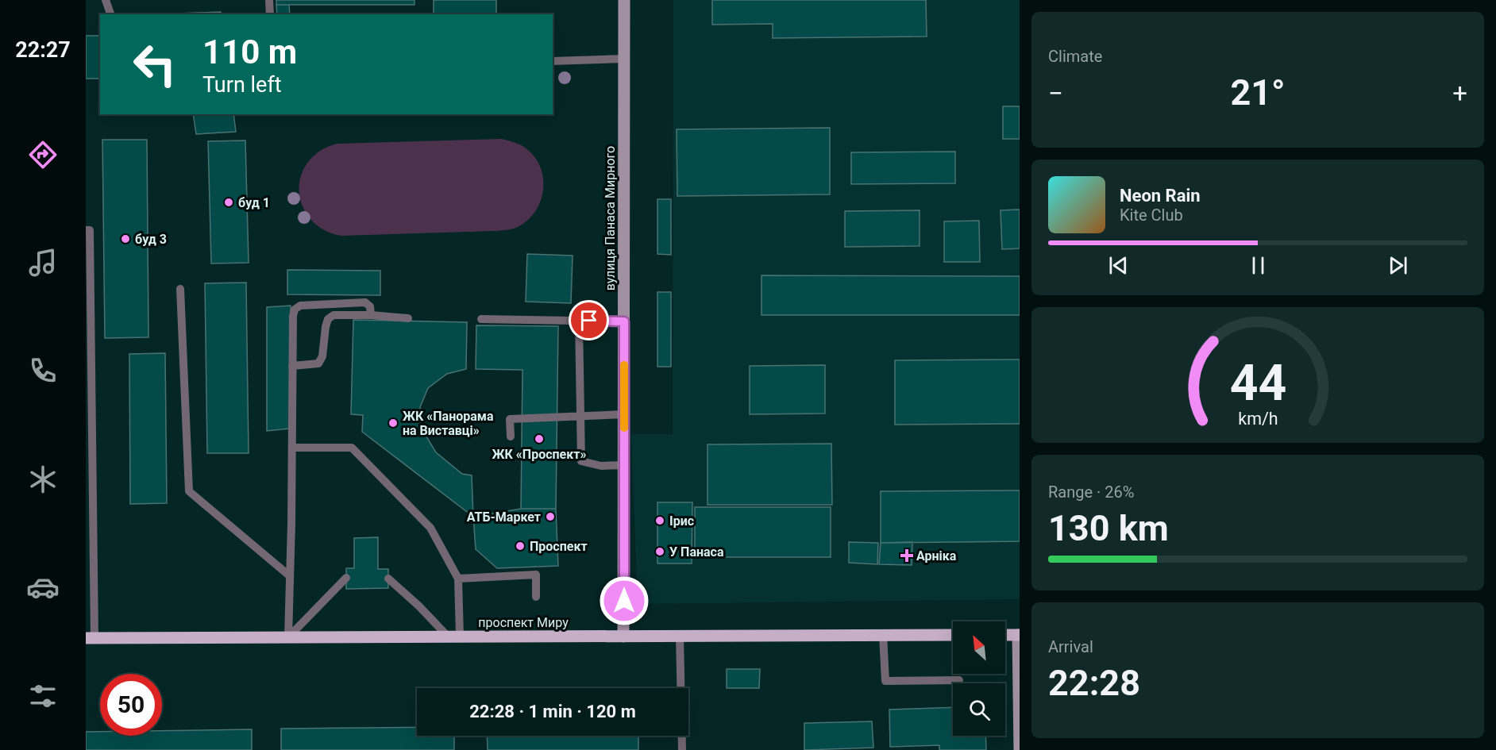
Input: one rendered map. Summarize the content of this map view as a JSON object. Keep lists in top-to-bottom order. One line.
{"streets":{"main road":["вулиця Панаса Мирного","проспект Миру"]},"crossings":[["вулиця Панаса Мирного","проспект Миру"]],"places":{"other":["буд 1","буд 3","ЖК «Панорама на Виставці»","ЖК «Проспект»","АТБ-Маркет","Ірис","Проспект","У Панаса"],"health":["Арніка"]},"north":"top left","page":{"tabs":"22:27","tile":["Climate",["Range · 26%","130 km"],["Arrival","22:28"]],"turn":["110 m","Turn left"],"heat":["−","21°","+"],"song":["Neon Rain","Kite Club"],"limit":"50","trip":"22:28 · 1 min · 120 m","gauge":["44","km/h"]}}
